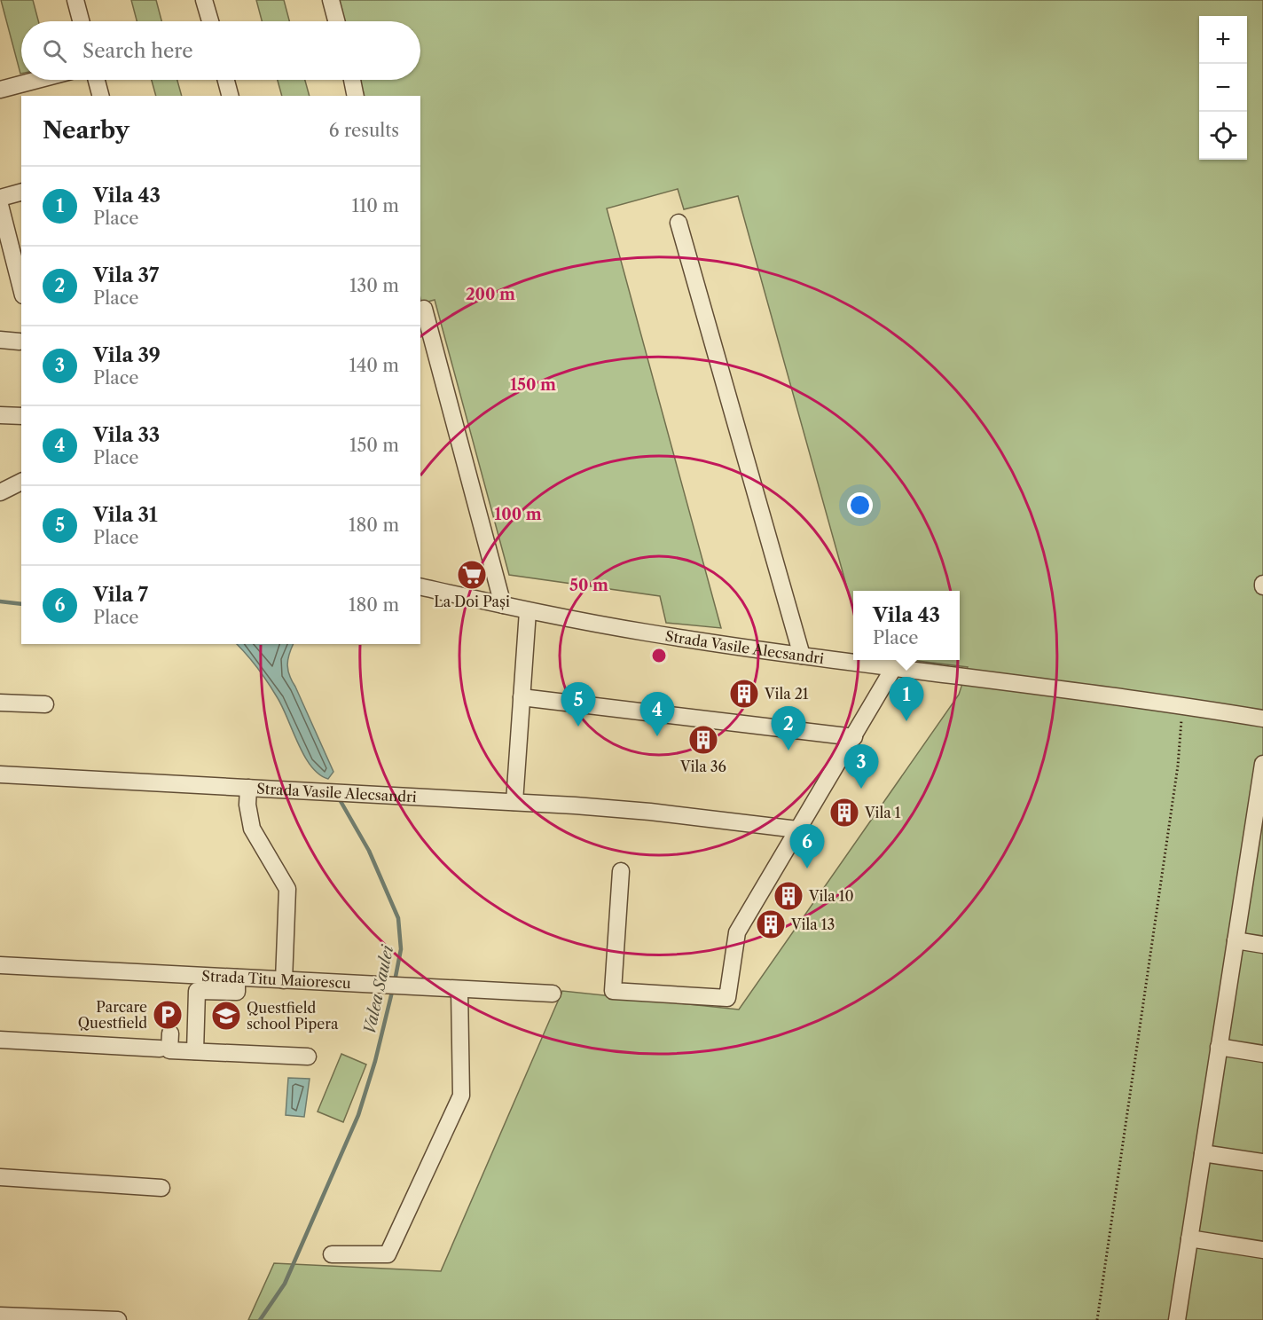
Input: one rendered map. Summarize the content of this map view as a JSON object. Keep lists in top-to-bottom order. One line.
{"streets":{"street":["Strada Vasile Alecsandri","Strada Titu Maiorescu"]},"water":["Valea Saulei"],"places":{"supermarket":["La Doi Pași"],"building":["Vila 21","Vila 36","Vila 1","Vila 10","Vila 13"],"parking":["Parcare Questfield"],"school or university":["Questfield school Pipera"]},"page":{"map_buttons":["+","−"],"search":"Search here","heading":["Nearby","6 results"],"list":[{"mark":"1","name":"Vila 43","note":"Place","value":"110 m"},{"mark":"2","name":"Vila 37","note":"Place","value":"130 m"},{"mark":"3","name":"Vila 39","note":"Place","value":"140 m"},{"mark":"4","name":"Vila 33","note":"Place","value":"150 m"},{"mark":"5","name":"Vila 31","note":"Place","value":"180 m"},{"mark":"6","name":"Vila 7","note":"Place","value":"180 m"}],"popup":["Vila 43","Place"],"pins":["1","5","4","2","3","6"]},"rings":["200 m","150 m","100 m","50 m"]}
